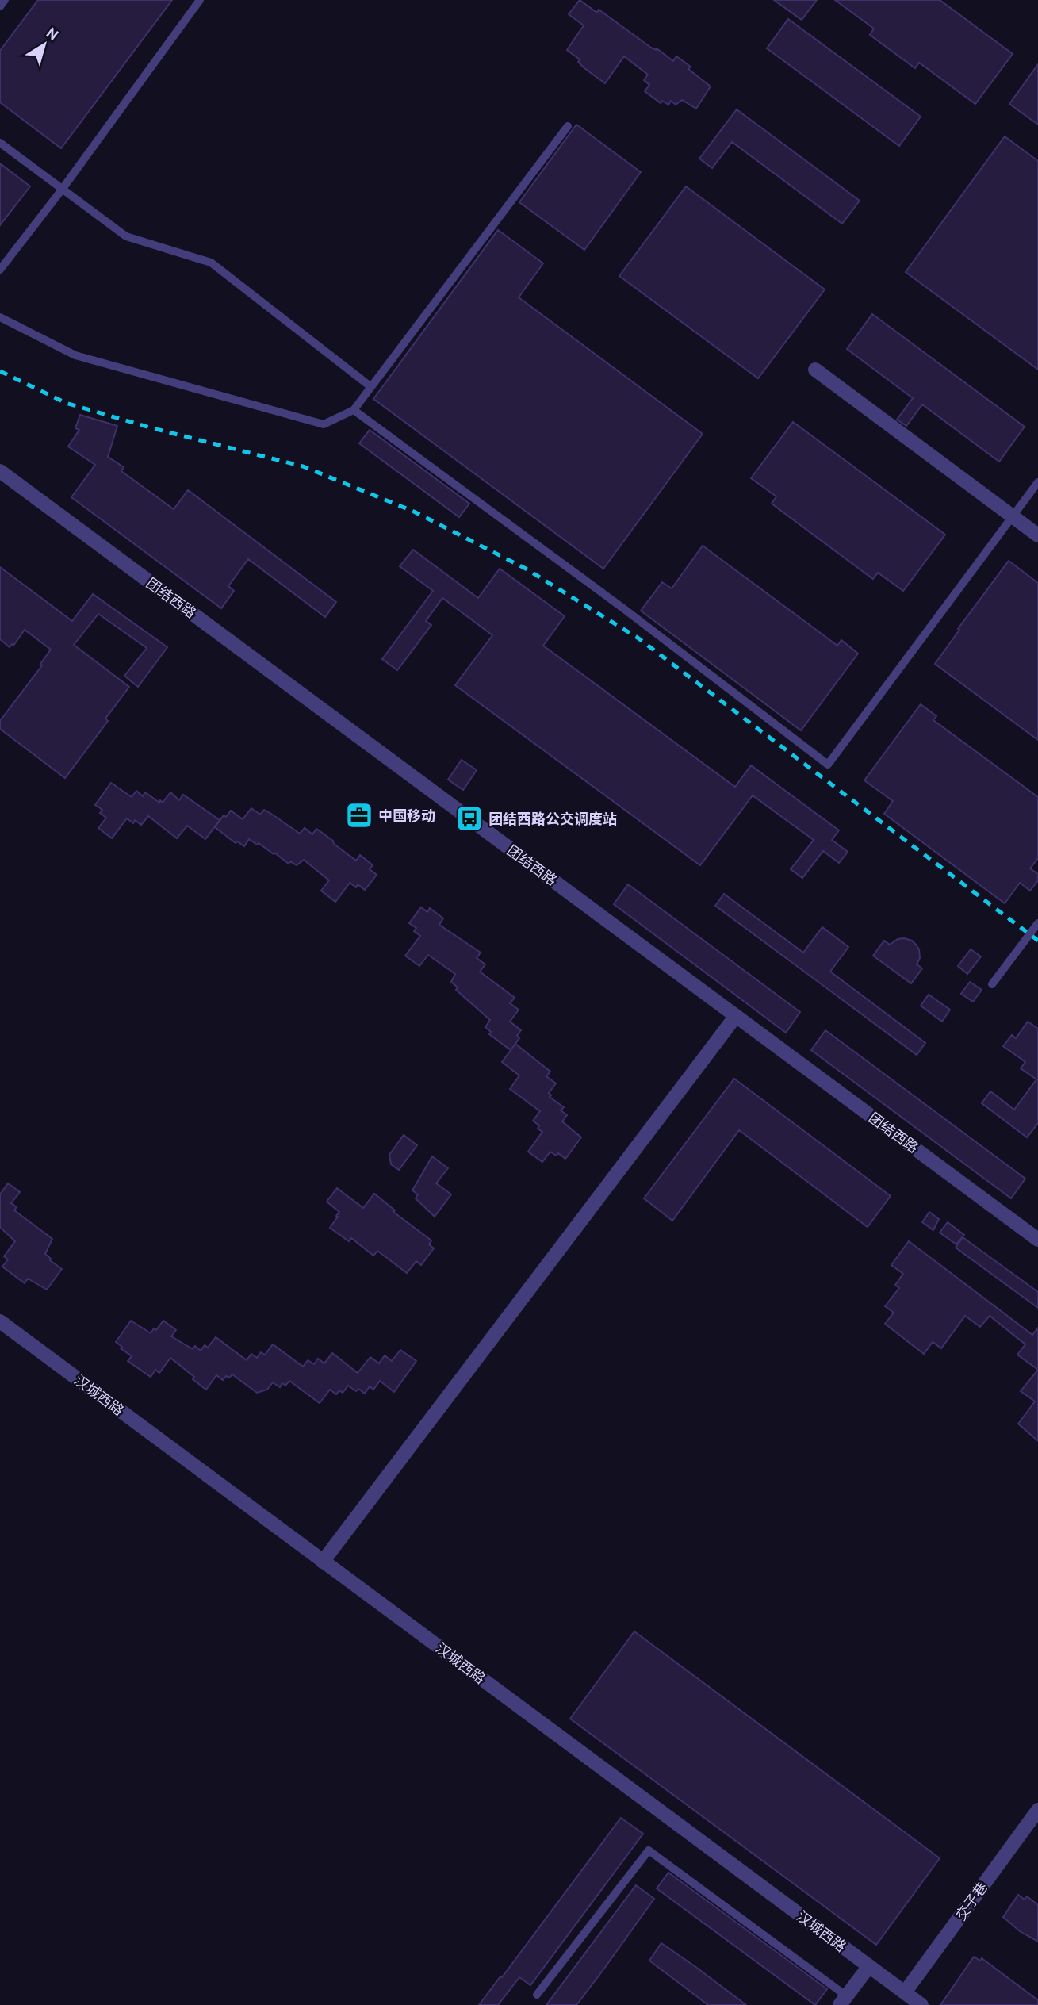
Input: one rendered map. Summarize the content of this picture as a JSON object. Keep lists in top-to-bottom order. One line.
{"streets":{"street":["团结西路","汉城西路","交子巷"]},"crossings":[["汉城西路","交子巷"]],"places":{"office":["中国移动"],"bus stop":["团结西路公交调度站"]},"north":"top right"}
